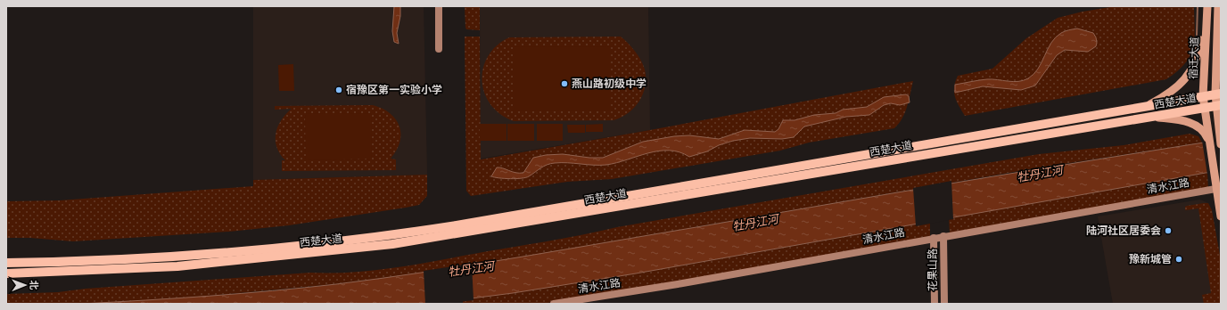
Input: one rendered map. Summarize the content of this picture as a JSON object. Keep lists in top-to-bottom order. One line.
{"streets":{"highway":["西楚大道"],"main road":["宿迁大道"],"street":["清水江路","花果山路"]},"crossings":[["宿迁大道","西楚大道"],["宿迁大道","清水江路"],["清水江路","花果山路"]],"water":["牡丹江河"],"places":["燕山路初级中学","宿豫区第一实验小学","陆河社区居委会","豫新城管"],"north":"right"}
